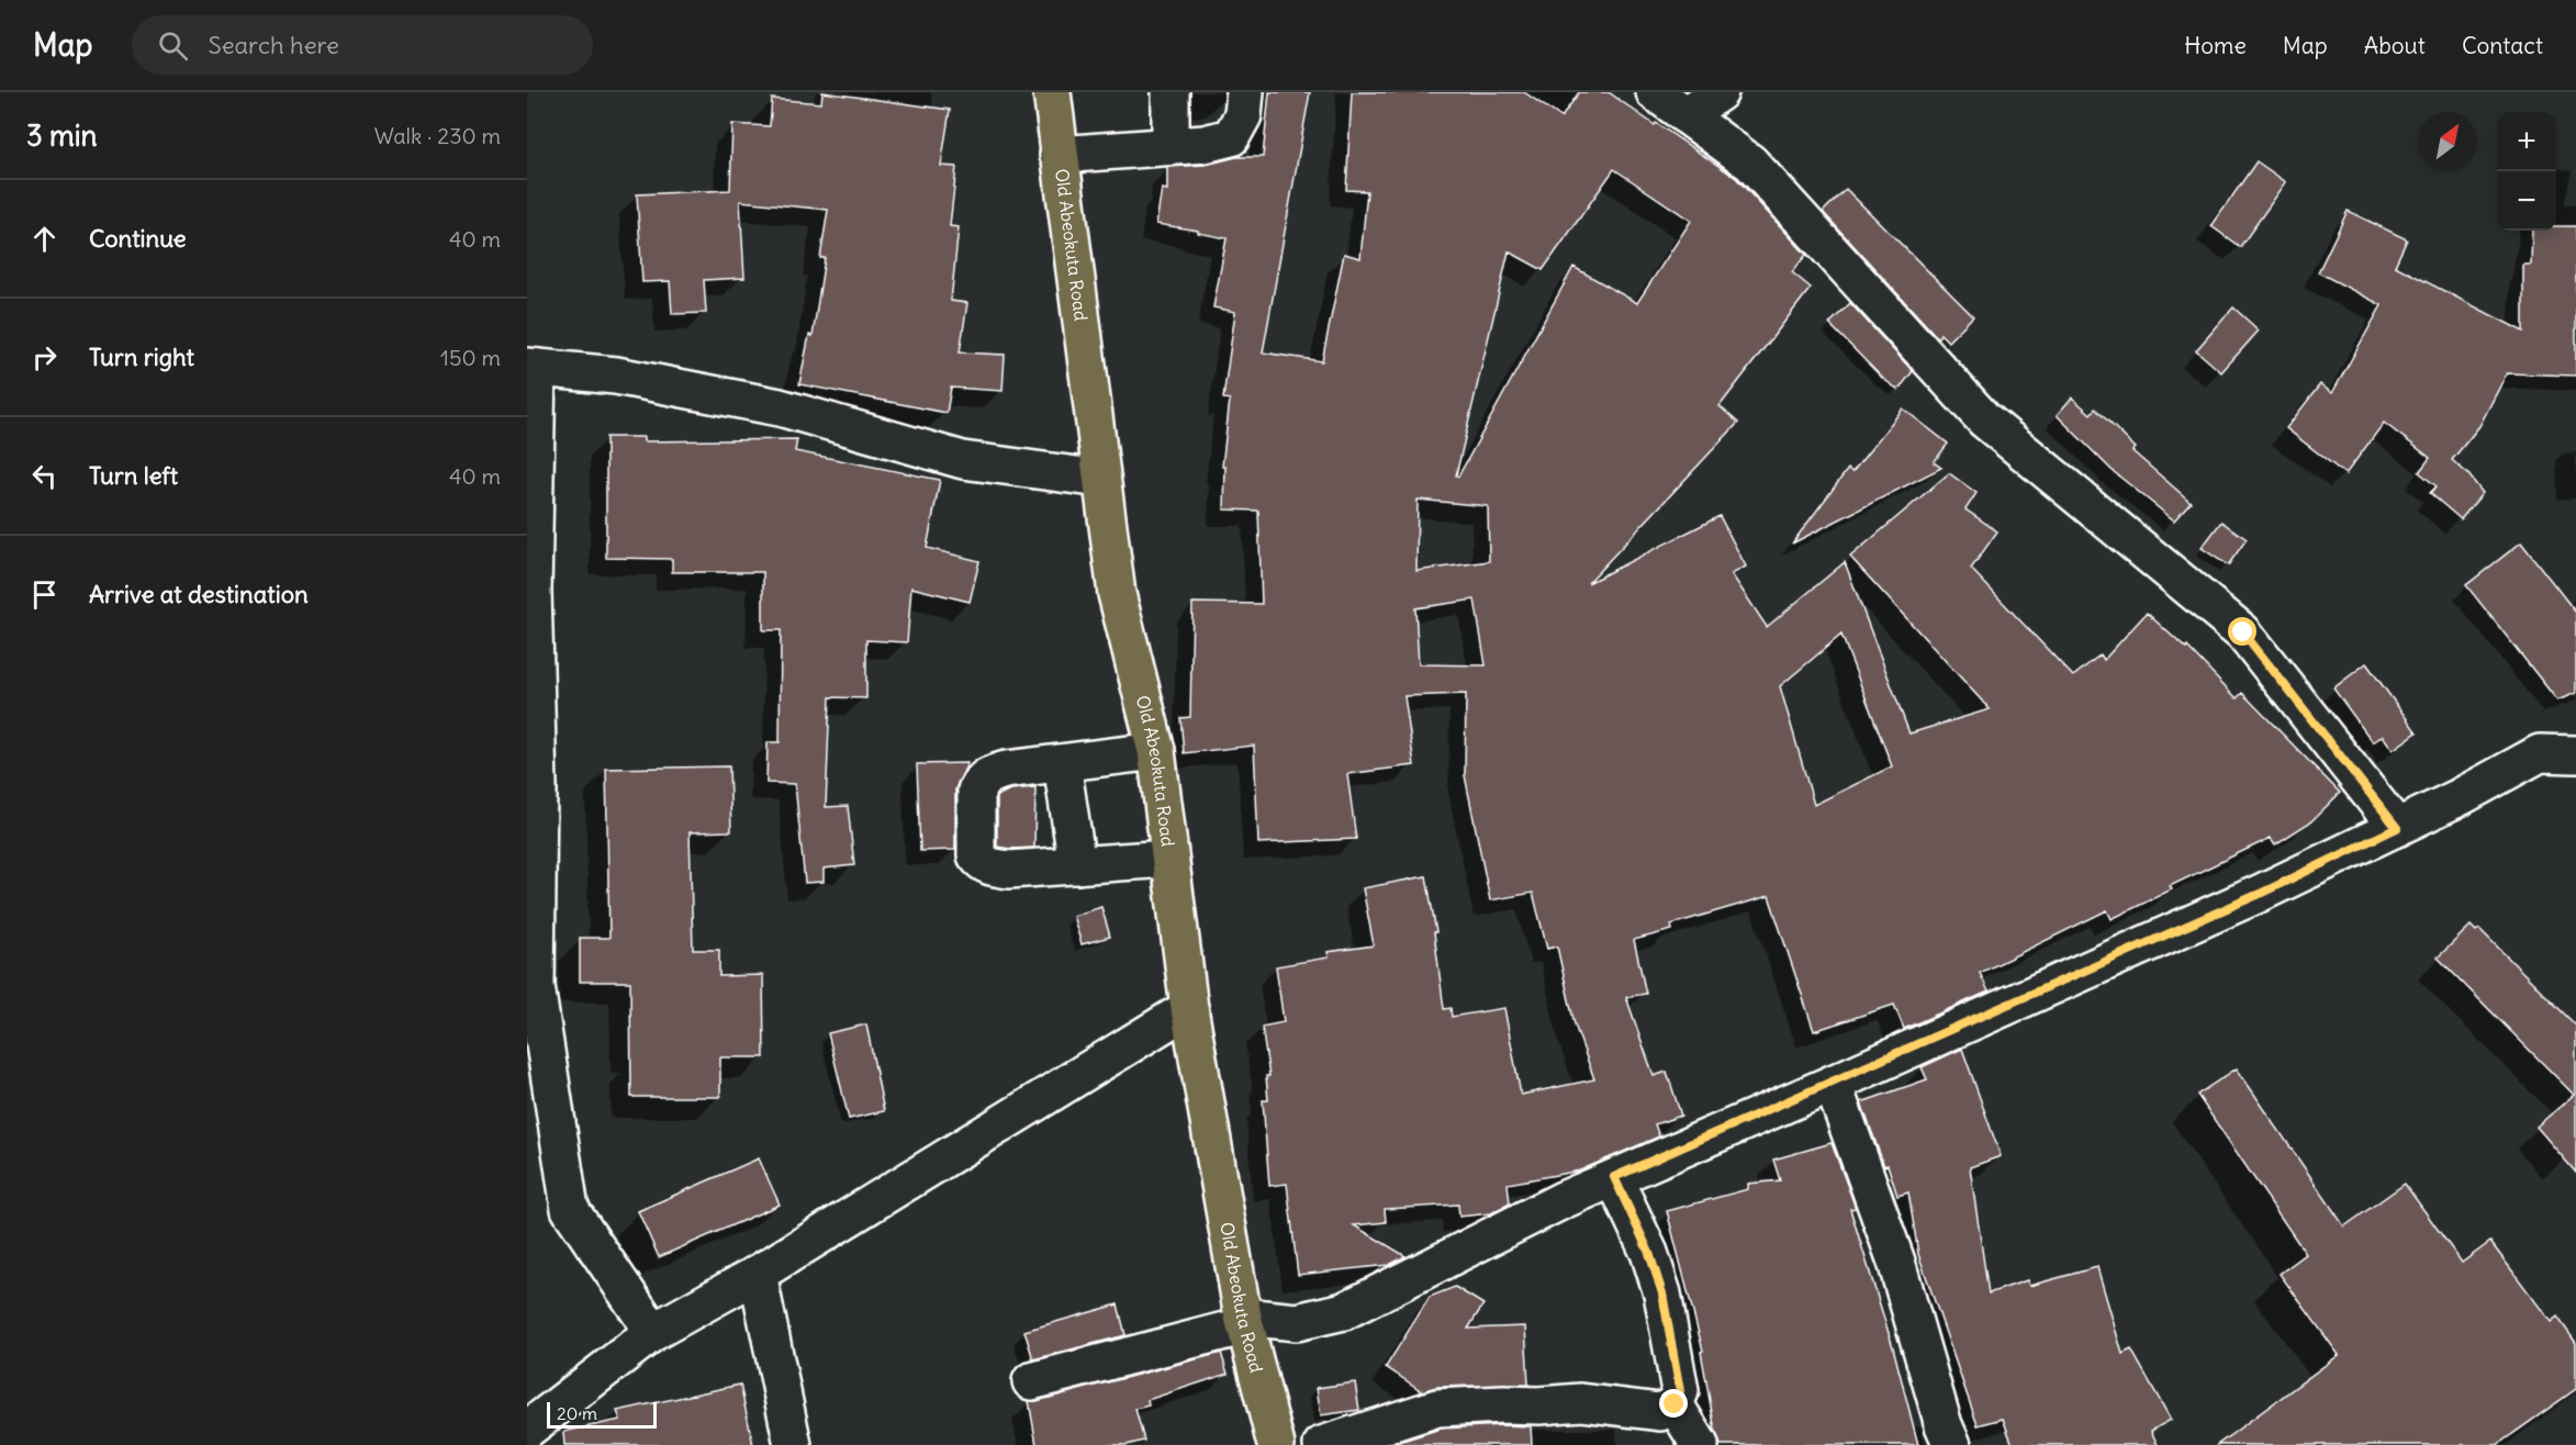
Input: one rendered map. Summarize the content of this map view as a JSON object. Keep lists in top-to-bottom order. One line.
{"streets":{"highway":["Old Abeokuta Road"]},"scale_bar":"20 m","north":"top right","page":{"header":"Map","search":"Search here","nav":["Home","Map","About","Contact"],"heading":["3 min","Walk · 230 m"],"map_buttons":["+","−"],"list":[["Continue","40 m"],["Turn right","150 m"],["Turn left","40 m"],"Arrive at destination"],"scale":"20 m"}}
